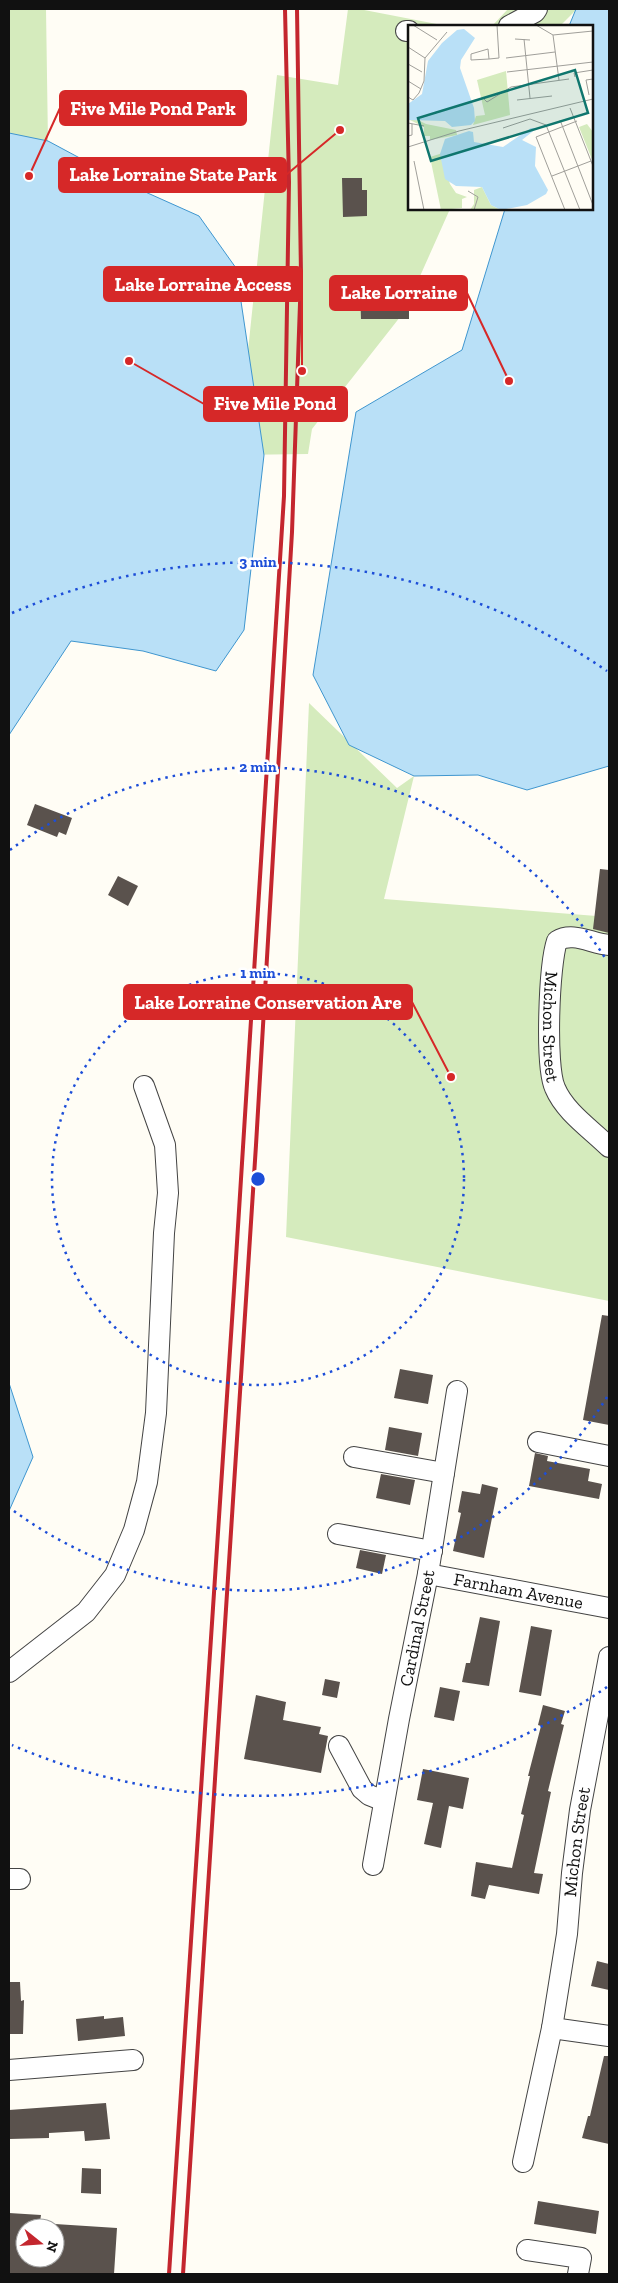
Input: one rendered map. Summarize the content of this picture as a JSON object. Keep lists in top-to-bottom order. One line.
{"streets":{"street":["Michon Street","Farnham Avenue","Cardinal Street"]},"crossings":[["Farnham Avenue","Cardinal Street"]],"places":["Lake Lorraine State Park","Five Mile Pond Park","Five Mile Pond","Lake Lorraine Access","Lake Lorraine","Lake Lorraine Conservation Are"],"north":"right","rings":["3 min","2 min","1 min"]}
